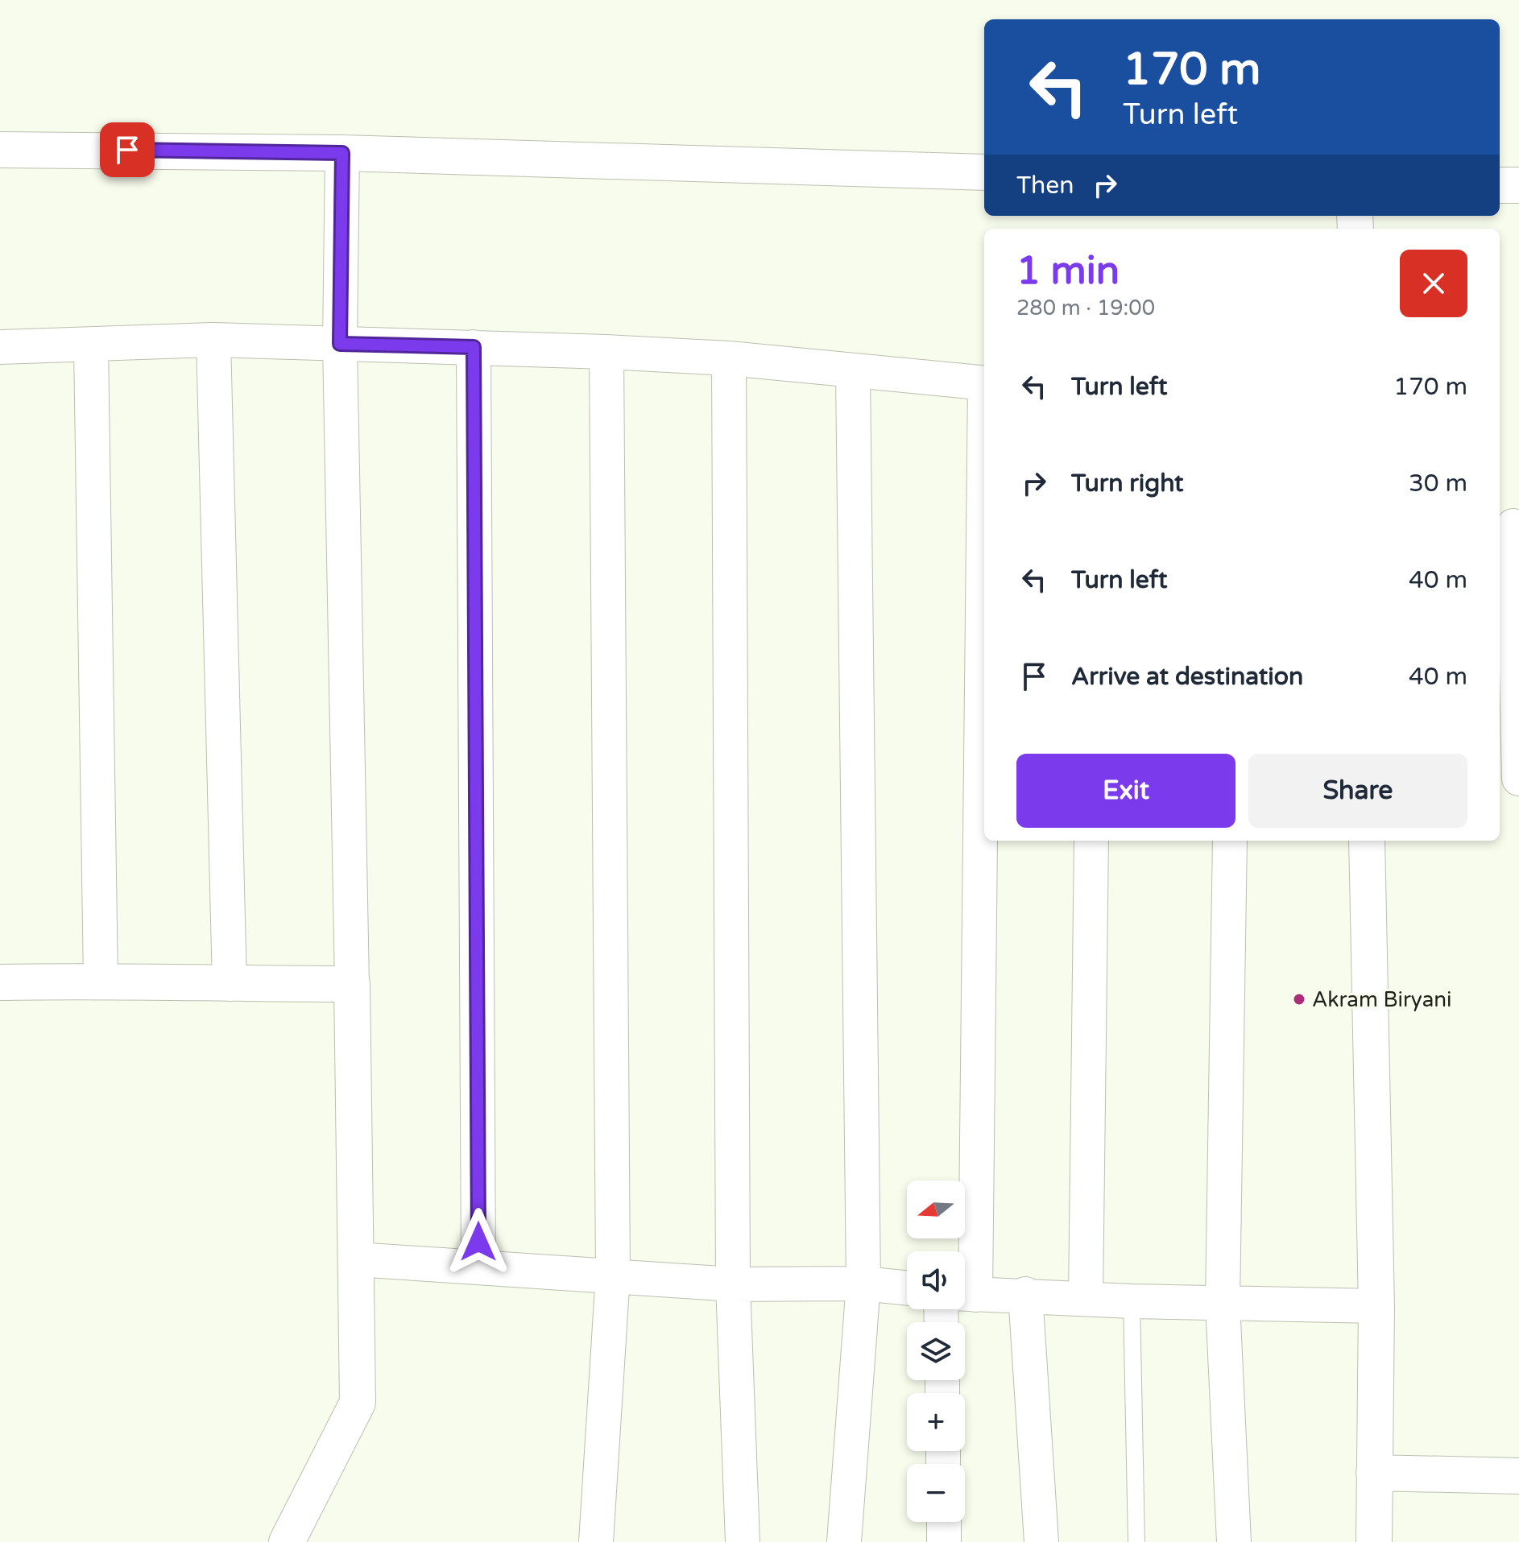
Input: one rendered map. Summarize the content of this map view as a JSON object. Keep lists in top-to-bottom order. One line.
{"places":["Akram Biryani"],"north":"left","page":{"turn":["170 m","Turn left"],"then":"Then","heading":["1 min","280 m · 19:00"],"list":[{"name":"Turn left","value":"170 m"},{"name":"Turn right","value":"30 m"},{"name":"Turn left","value":"40 m"},{"name":"Arrive at destination","value":"40 m"}],"buttons":["Exit","Share"],"map_buttons":["+","−"]}}
